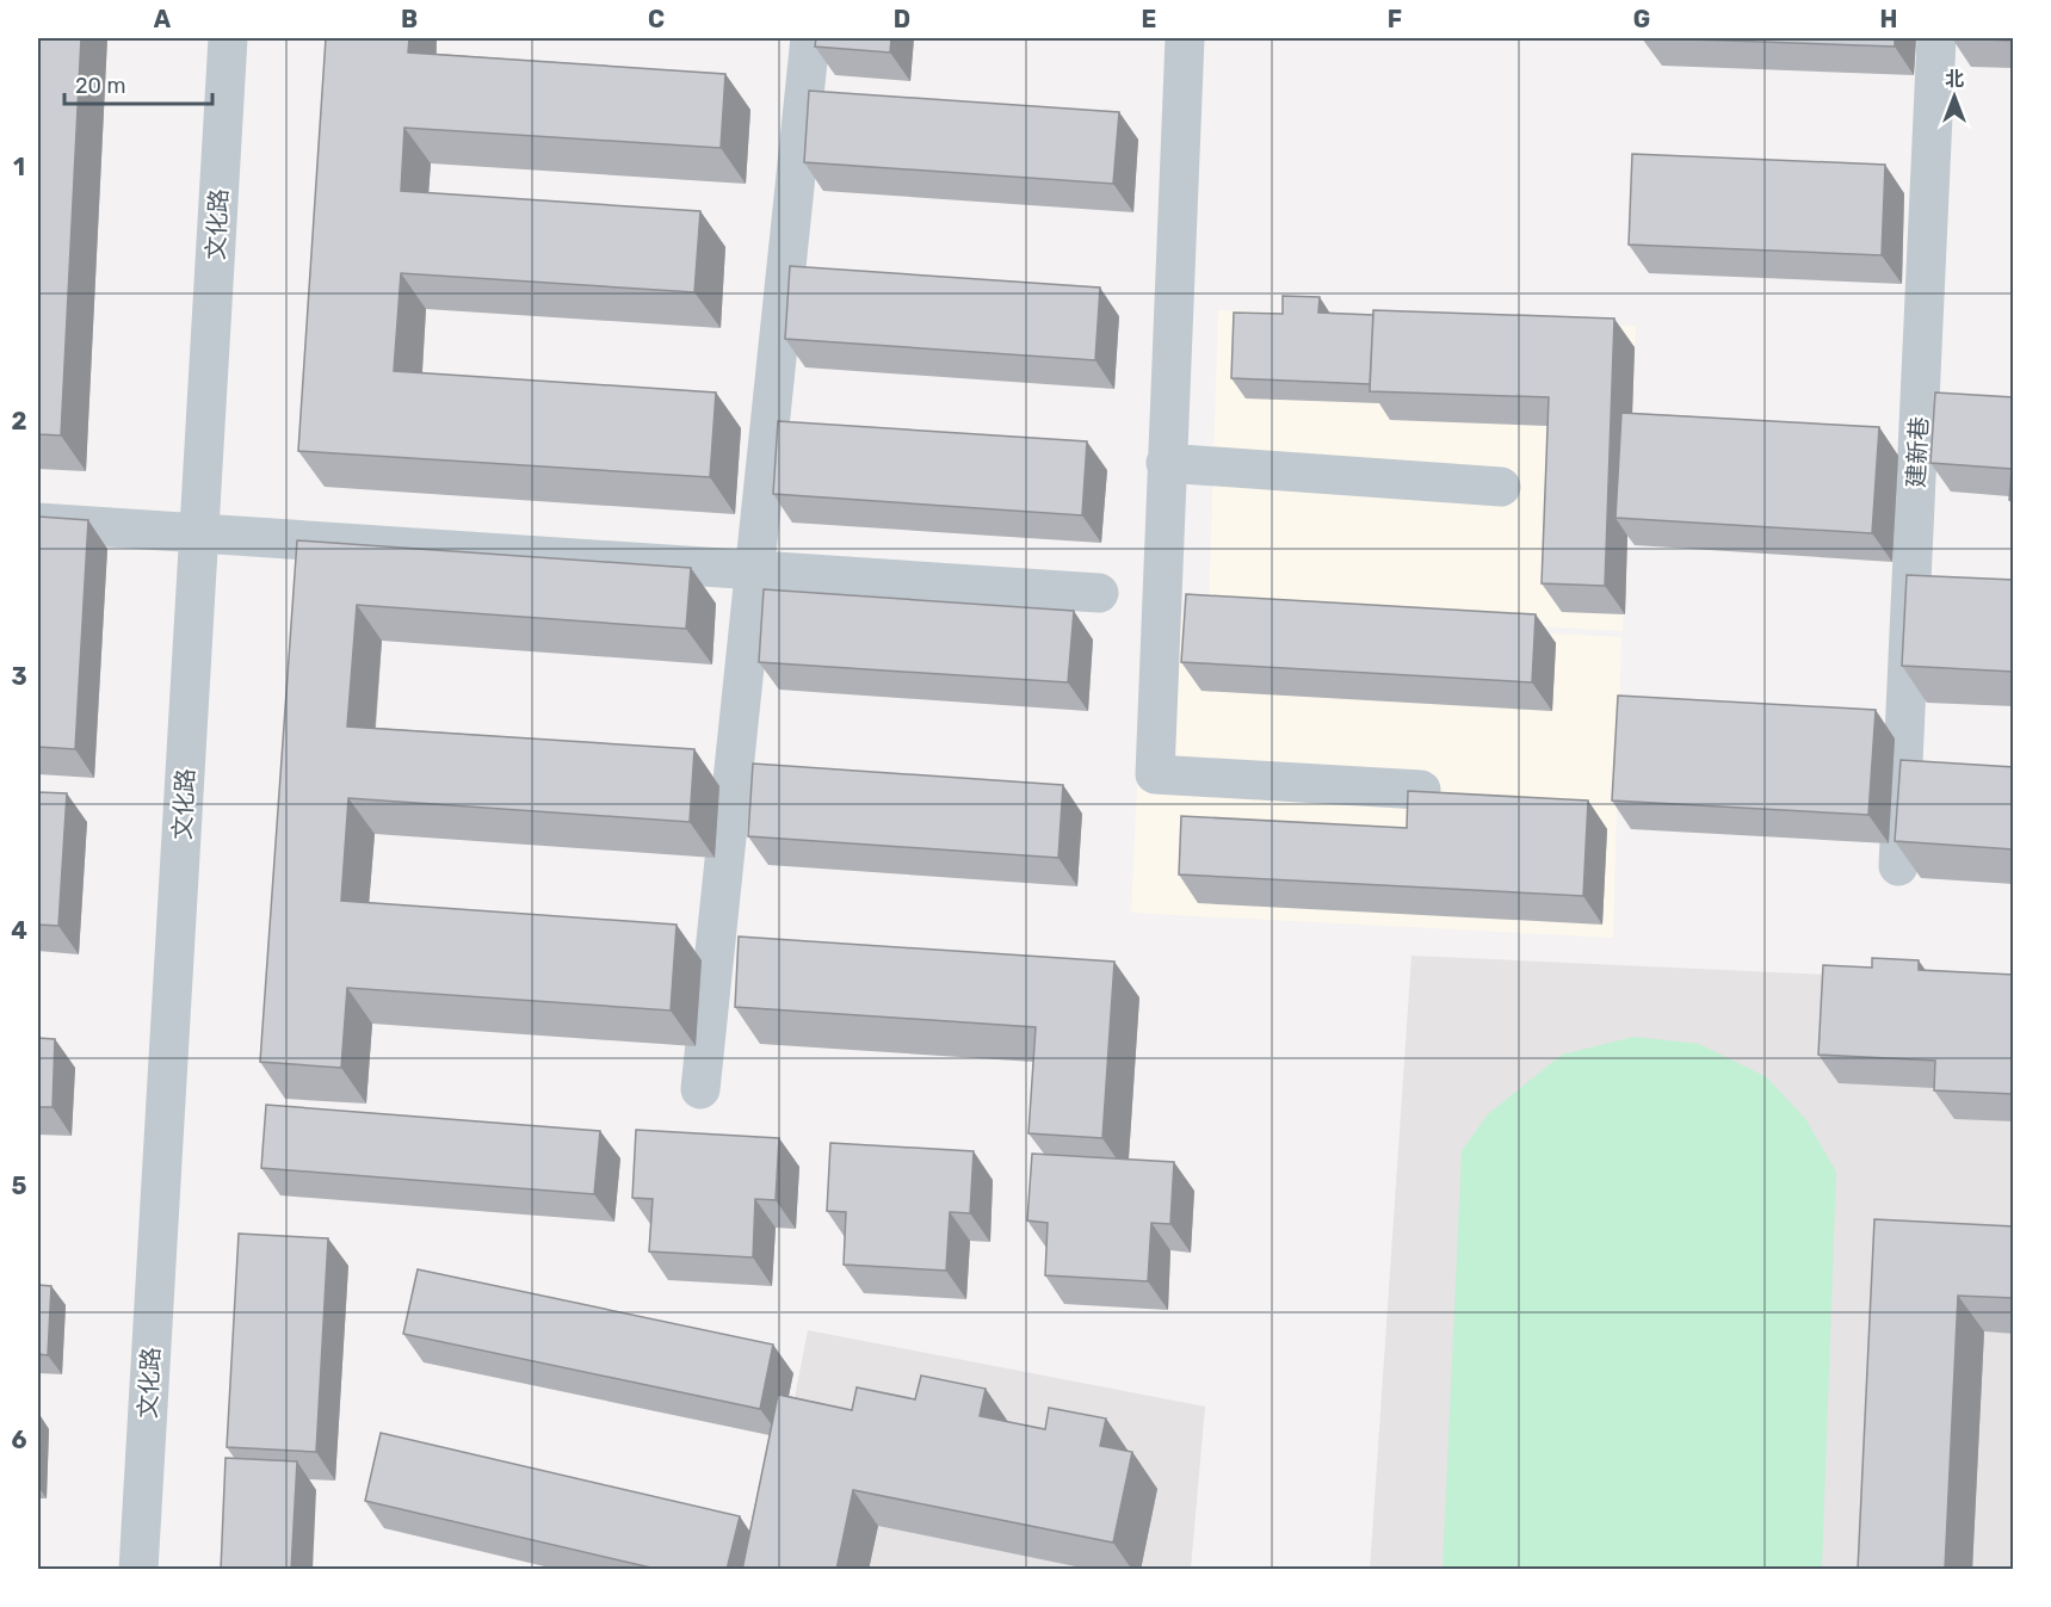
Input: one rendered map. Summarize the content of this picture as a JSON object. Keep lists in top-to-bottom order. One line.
{"streets":{"street":["文化路","建新巷"]},"scale_bar":"20 m","north":"top","grid":{"columns":["A","B","C","D","E","F","G","H"],"rows":["1","2","3","4","5","6"]}}
